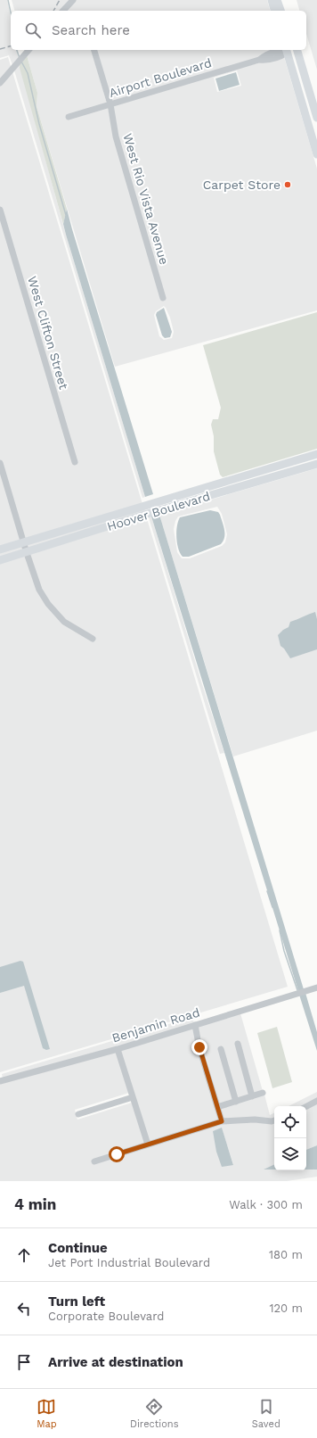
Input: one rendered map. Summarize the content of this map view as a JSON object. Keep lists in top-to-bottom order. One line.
{"streets":{"main road":["Hoover Boulevard"],"street":["Airport Boulevard","West Rio Vista Avenue","West Clifton Street","Benjamin Road"]},"crossings":[["Airport Boulevard","West Rio Vista Avenue"]],"places":["Carpet Store"],"page":{"search":"Search here","heading":["4 min","Walk · 300 m"],"list":[["Continue","Jet Port Industrial Boulevard","180 m"],["Turn left","Corporate Boulevard","120 m"],"Arrive at destination"],"nav":["Map","Directions","Saved"]}}
